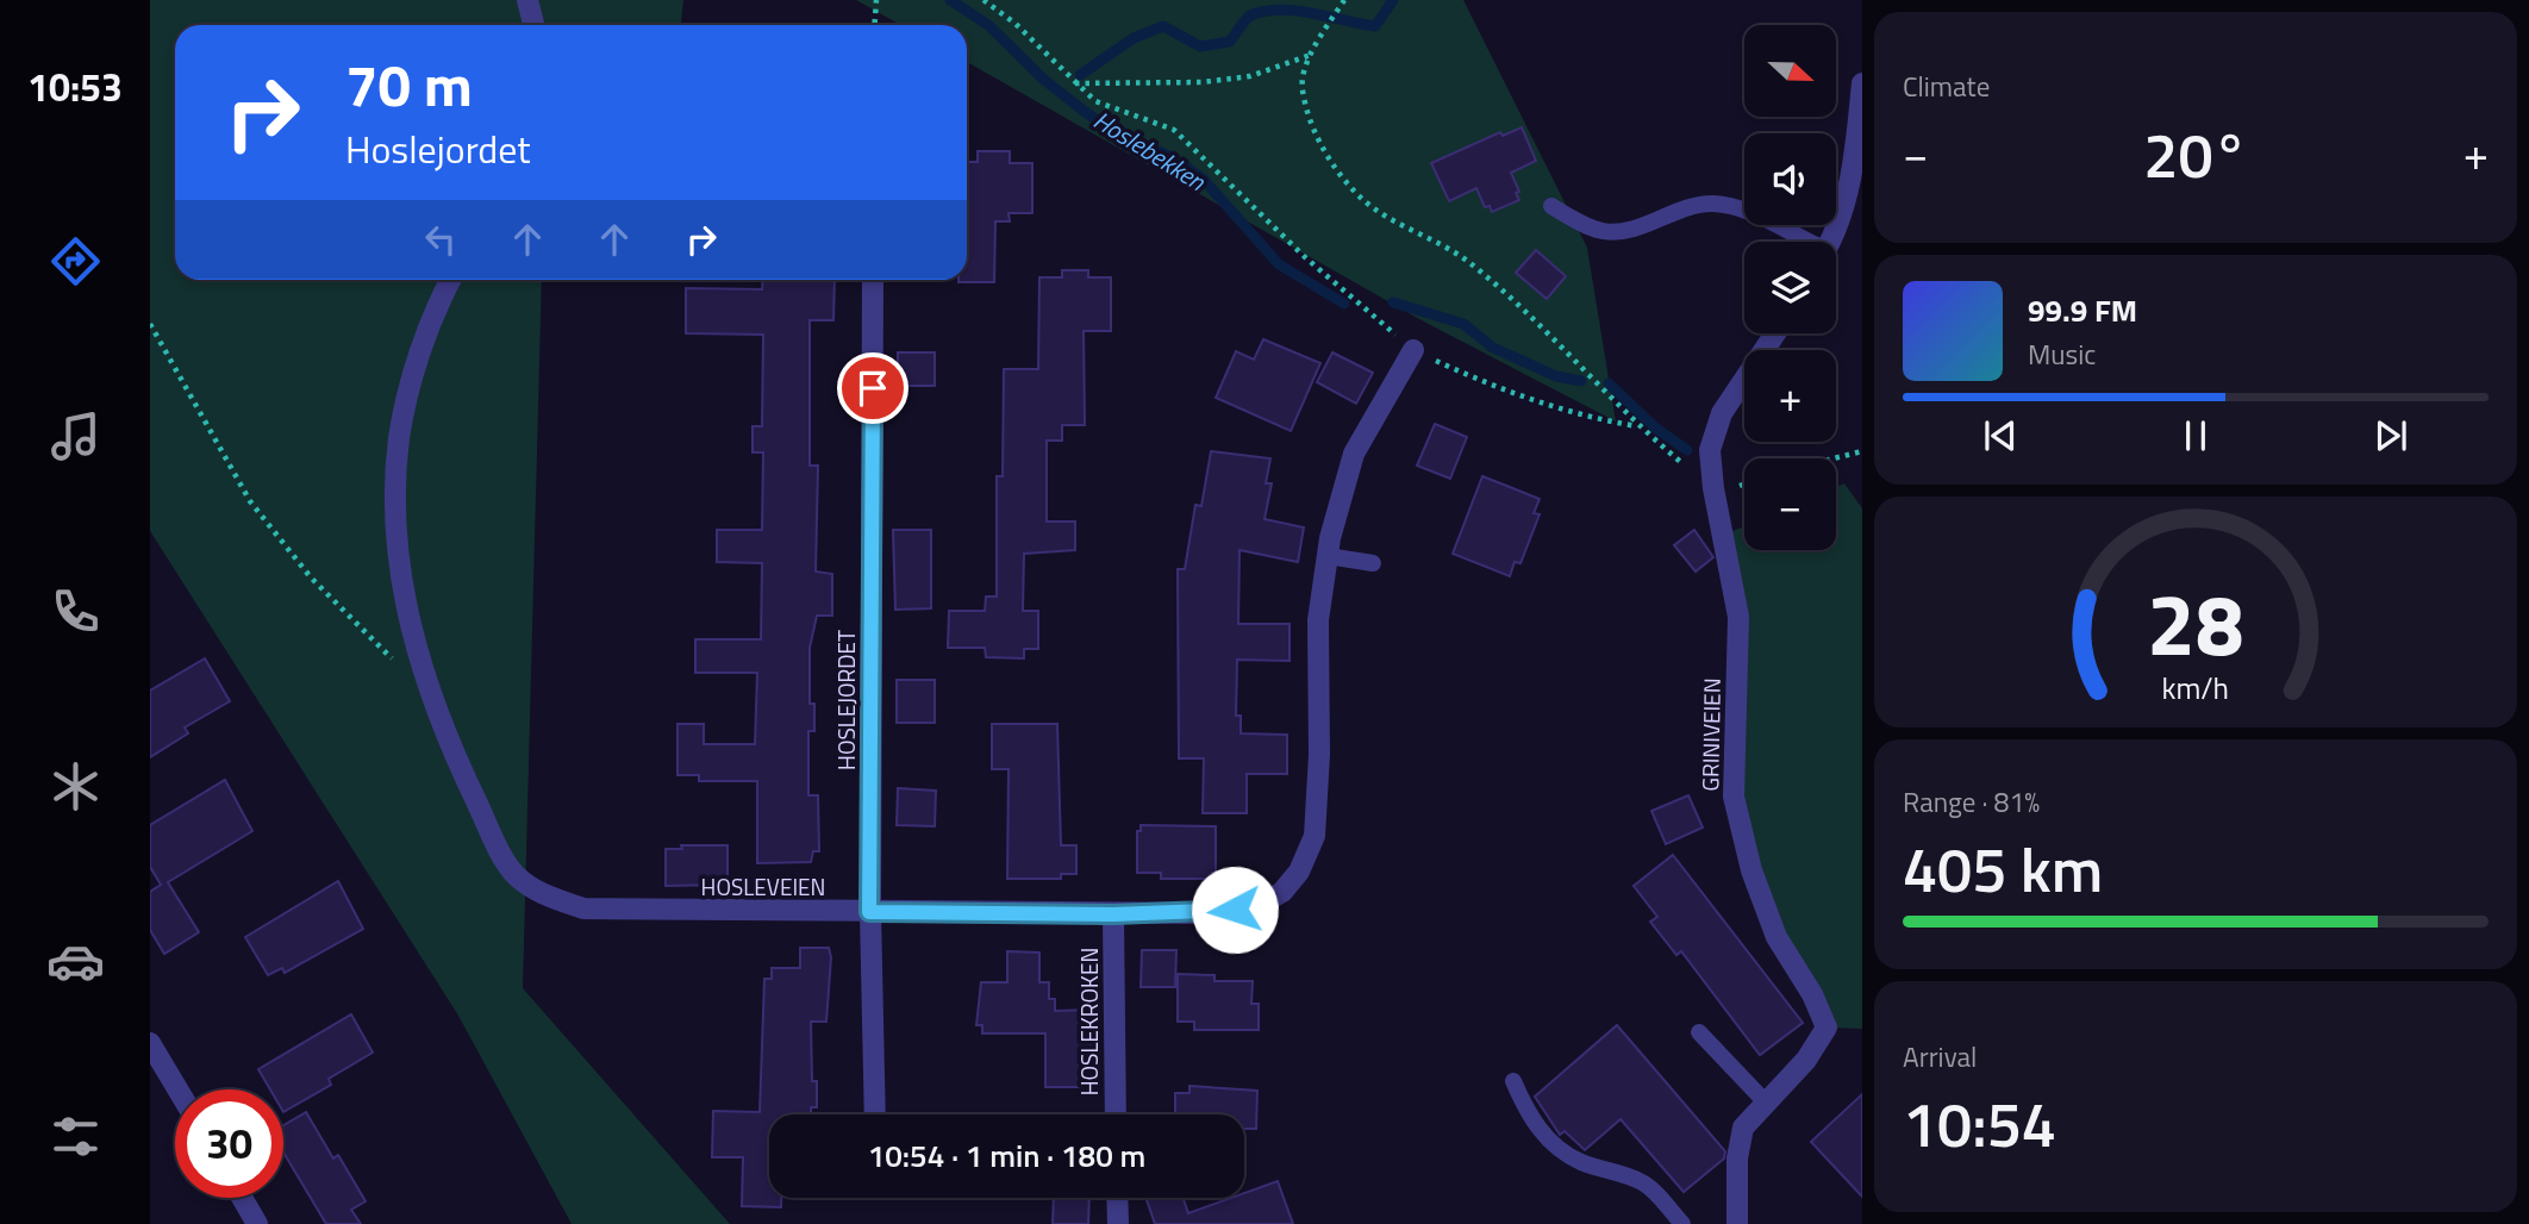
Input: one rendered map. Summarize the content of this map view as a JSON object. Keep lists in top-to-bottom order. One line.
{"streets":{"street":["HOSLEJORDET","GRINIVEIEN","HOSLEVEIEN","HOSLEKROKEN"]},"crossings":[["HOSLEJORDET","HOSLEVEIEN"],["HOSLEVEIEN","HOSLEKROKEN"]],"water":["Hoslebekken"],"north":"right","page":{"tabs":"10:53","tile":["Climate",["Range · 81%","405 km"],["Arrival","10:54"]],"map_buttons":["+","−"],"turn":["70 m","Hoslejordet"],"heat":["−","20°","+"],"song":["99.9 FM","Music"],"limit":"30","trip":"10:54 · 1 min · 180 m","gauge":["28","km/h"]}}
